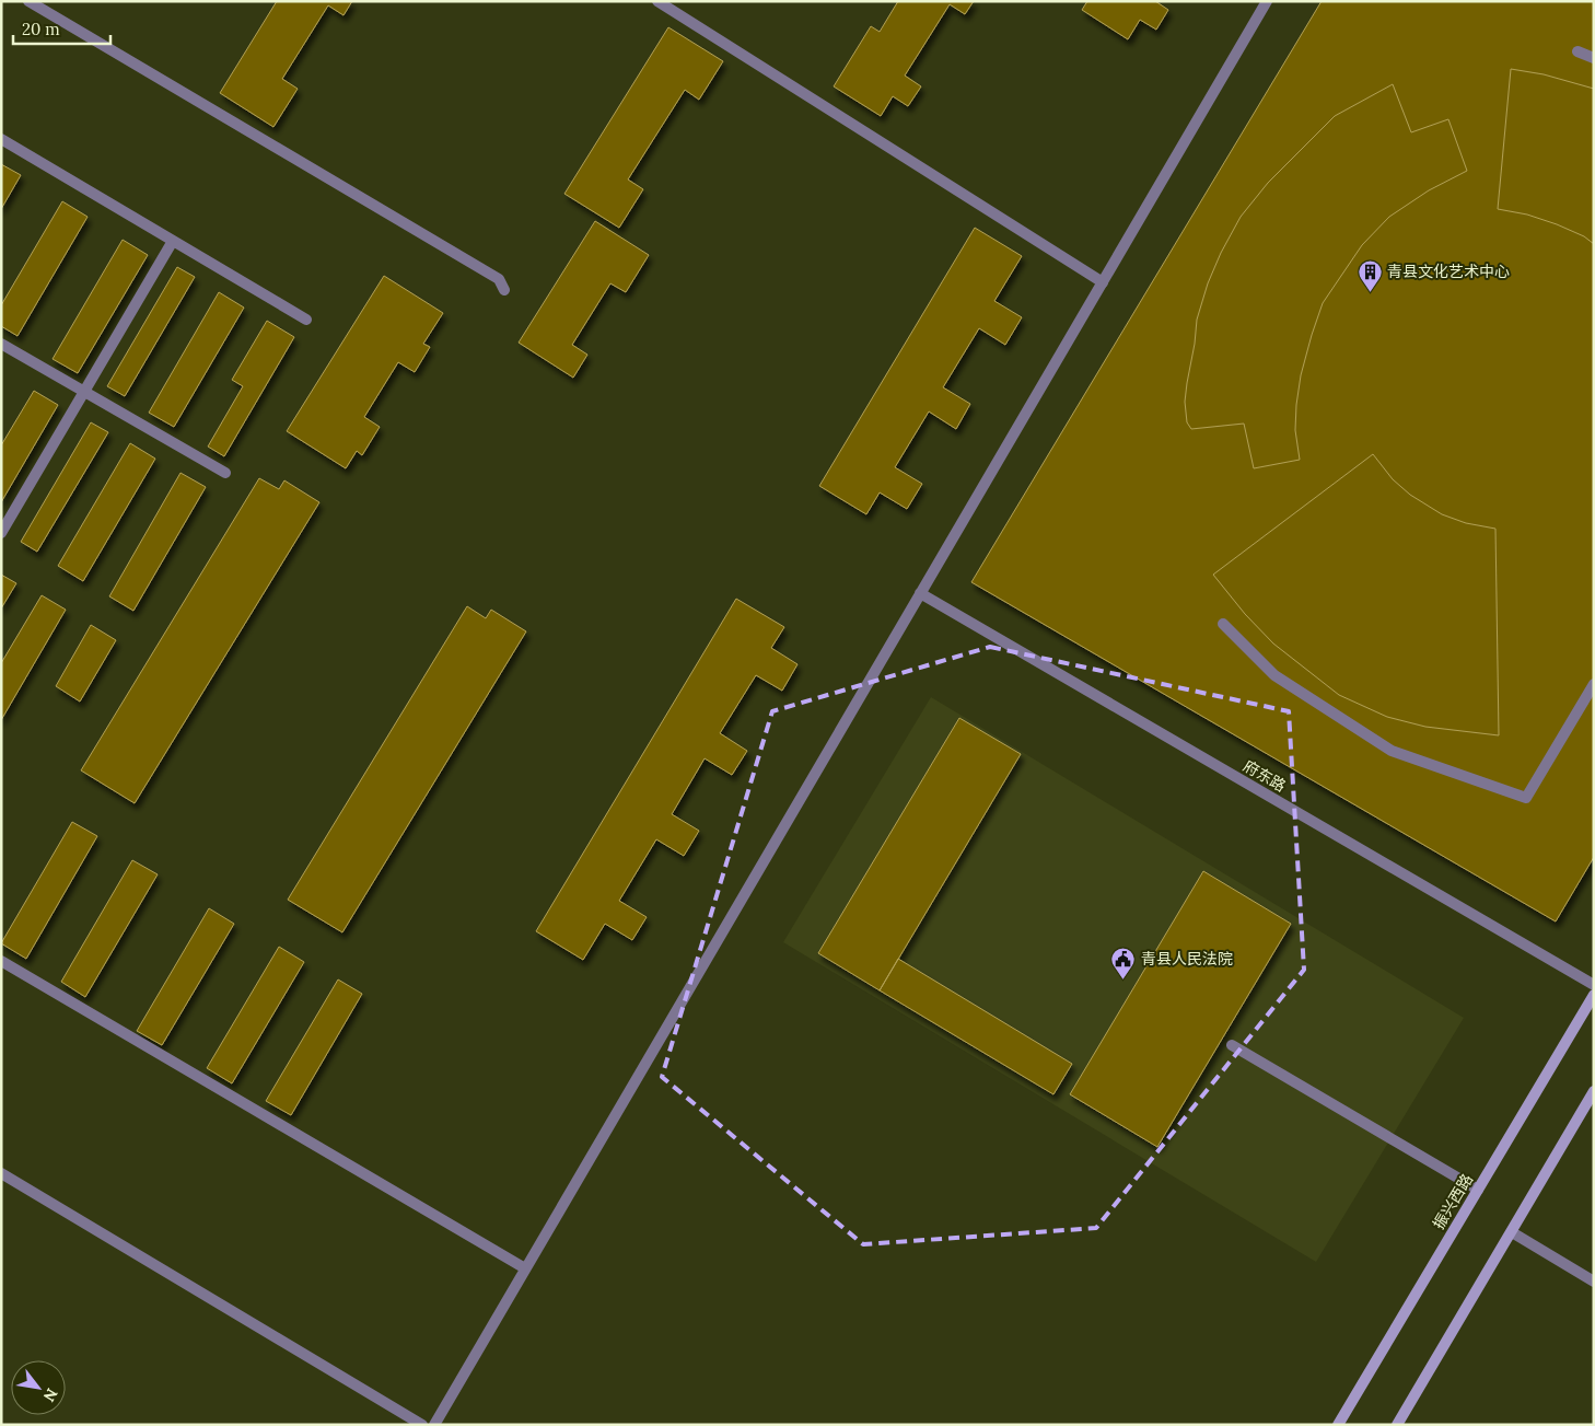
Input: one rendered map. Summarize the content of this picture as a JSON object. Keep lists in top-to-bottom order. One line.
{"streets":{"street":["府东路","振兴西路"]},"places":{"building":["青县文化艺术中心"],"public building":["青县人民法院"]},"scale_bar":"20 m","north":"bottom right"}
